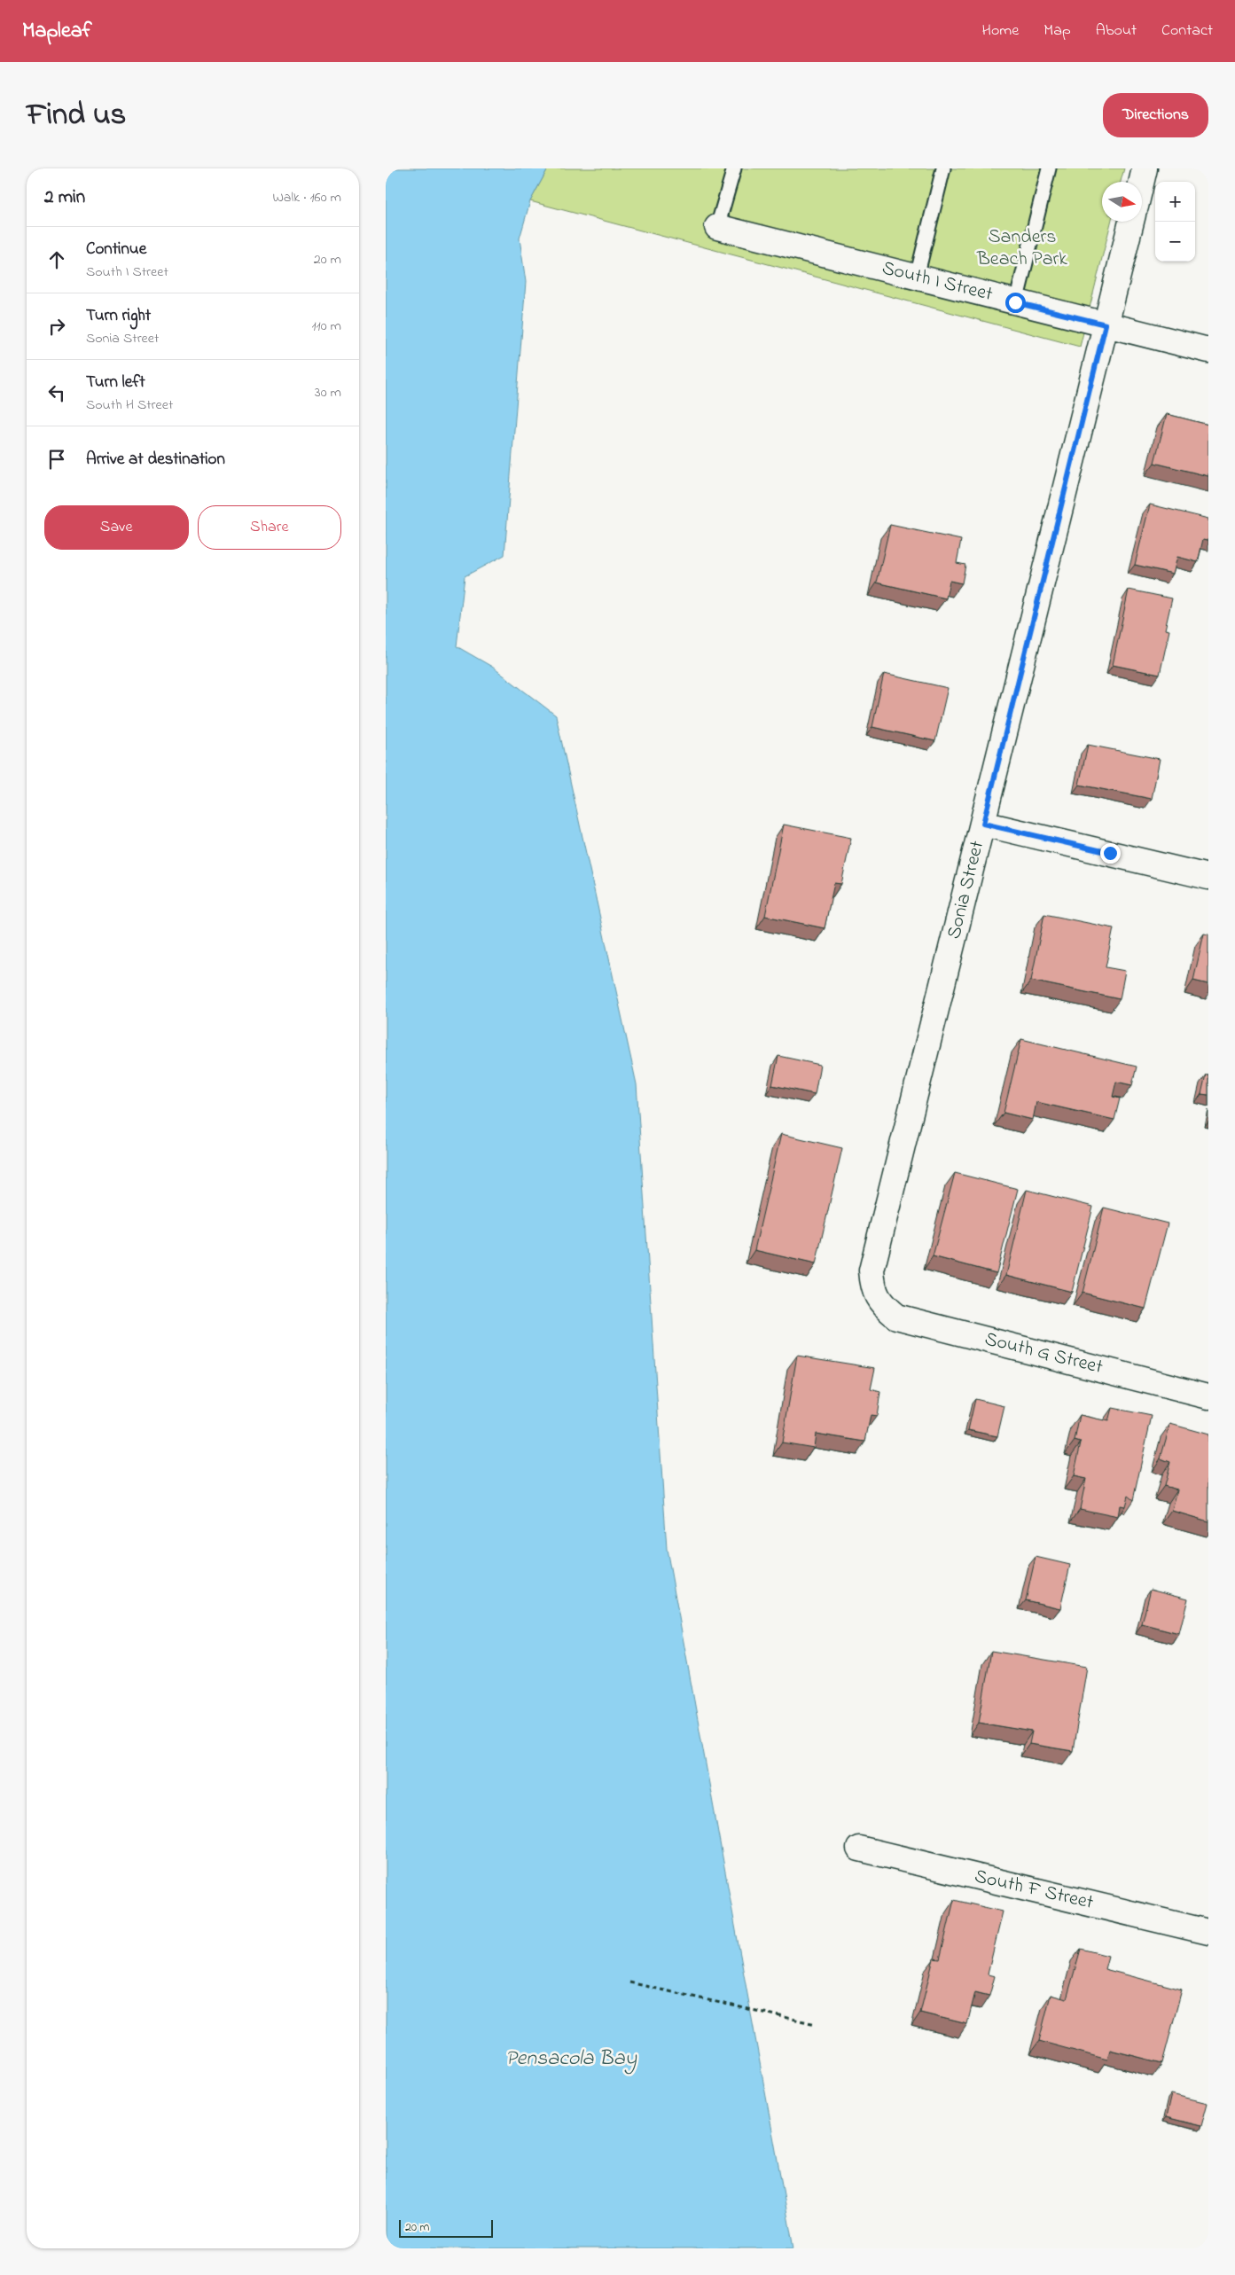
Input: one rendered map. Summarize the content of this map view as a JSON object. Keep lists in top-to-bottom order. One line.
{"streets":{"street":["South I Street","Sonia Street","South G Street","South F Street"]},"crossings":[["South I Street","Sonia Street"],["Sonia Street","South G Street"]],"water":["Pensacola Bay"],"parks":["Sanders Beach Park"],"scale_bar":"20 m","north":"right","page":{"header":"Mapleaf","nav":["Home","Map","About","Contact"],"title":"Find us","buttons":["Directions",["Save","Share"]],"heading":["2 min","Walk · 160 m"],"map_buttons":["+","−"],"list":[["Continue","South I Street","20 m"],["Turn right","Sonia Street","110 m"],["Turn left","South H Street","30 m"],"Arrive at destination"],"scale":"20 m"}}
